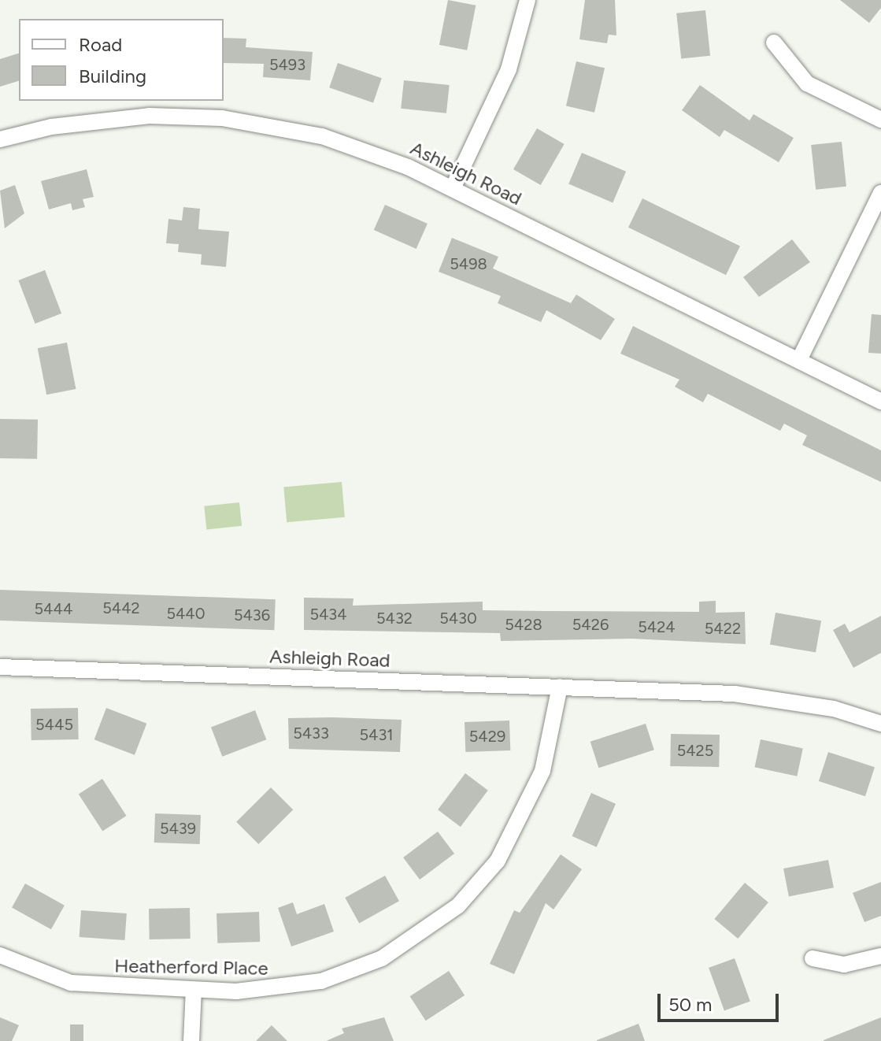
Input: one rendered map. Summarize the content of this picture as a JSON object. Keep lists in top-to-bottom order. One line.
{"streets":{"street":["Ashleigh Road","Heatherford Place"]},"crossings":[["Ashleigh Road","Heatherford Place"]],"house_numbers":["5493","5498","5442","5444","5440","5434","5436","5432","5430","5428","5426","5424","5422","5445","5433","5431","5429","5425","5439"],"legend":["Road","Building"],"scale_bar":"50 m"}
